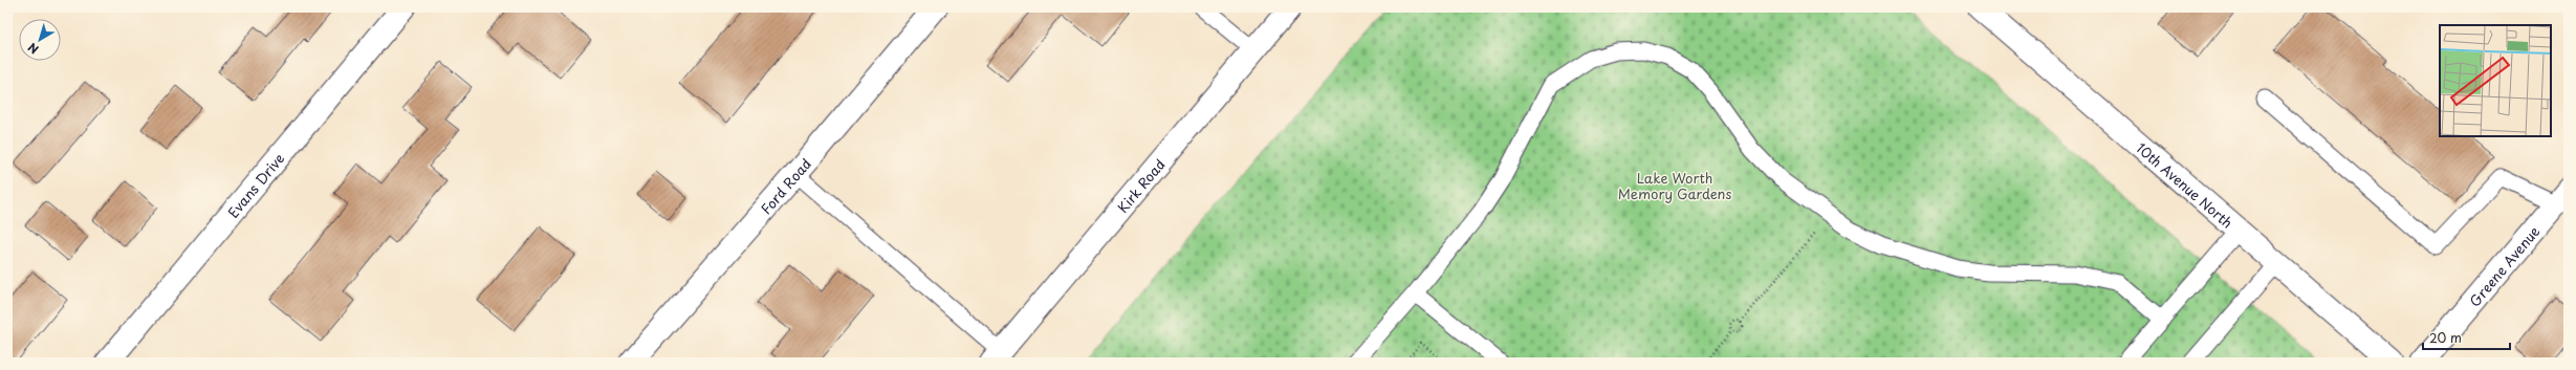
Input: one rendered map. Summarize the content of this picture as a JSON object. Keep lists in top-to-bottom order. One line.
{"streets":{"street":["Evans Drive","Kirk Road","Ford Road","10th Avenue North","Greene Avenue"]},"parks":["Lake Worth Memory Gardens"],"scale_bar":"20 m","north":"bottom left"}
